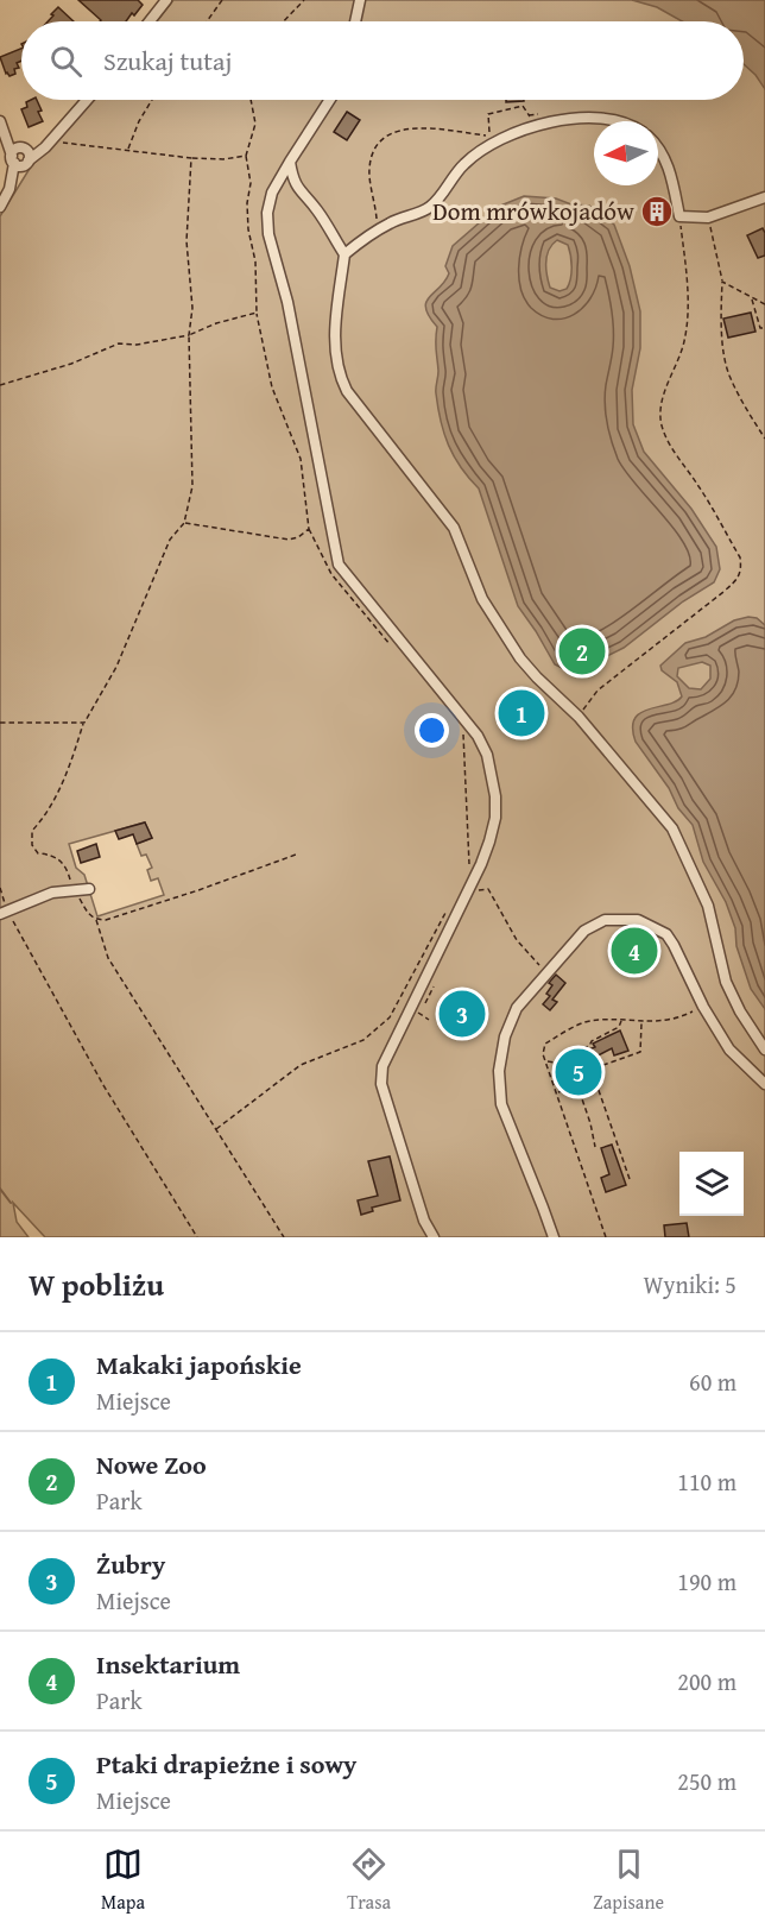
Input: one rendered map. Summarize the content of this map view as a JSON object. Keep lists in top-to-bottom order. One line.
{"places":{"building":["Dom mrówkojadów"]},"north":"left","page":{"search":"Szukaj tutaj","pins":["2","1","4","3","5"],"heading":["W pobliżu","Wyniki: 5"],"list":[{"mark":"1","name":"Makaki japońskie","note":"Miejsce","value":"60 m"},{"mark":"2","name":"Nowe Zoo","note":"Park","value":"110 m"},{"mark":"3","name":"Żubry","note":"Miejsce","value":"190 m"},{"mark":"4","name":"Insektarium","note":"Park","value":"200 m"},{"mark":"5","name":"Ptaki drapieżne i sowy","note":"Miejsce","value":"250 m"}],"nav":["Mapa","Trasa","Zapisane"]}}
